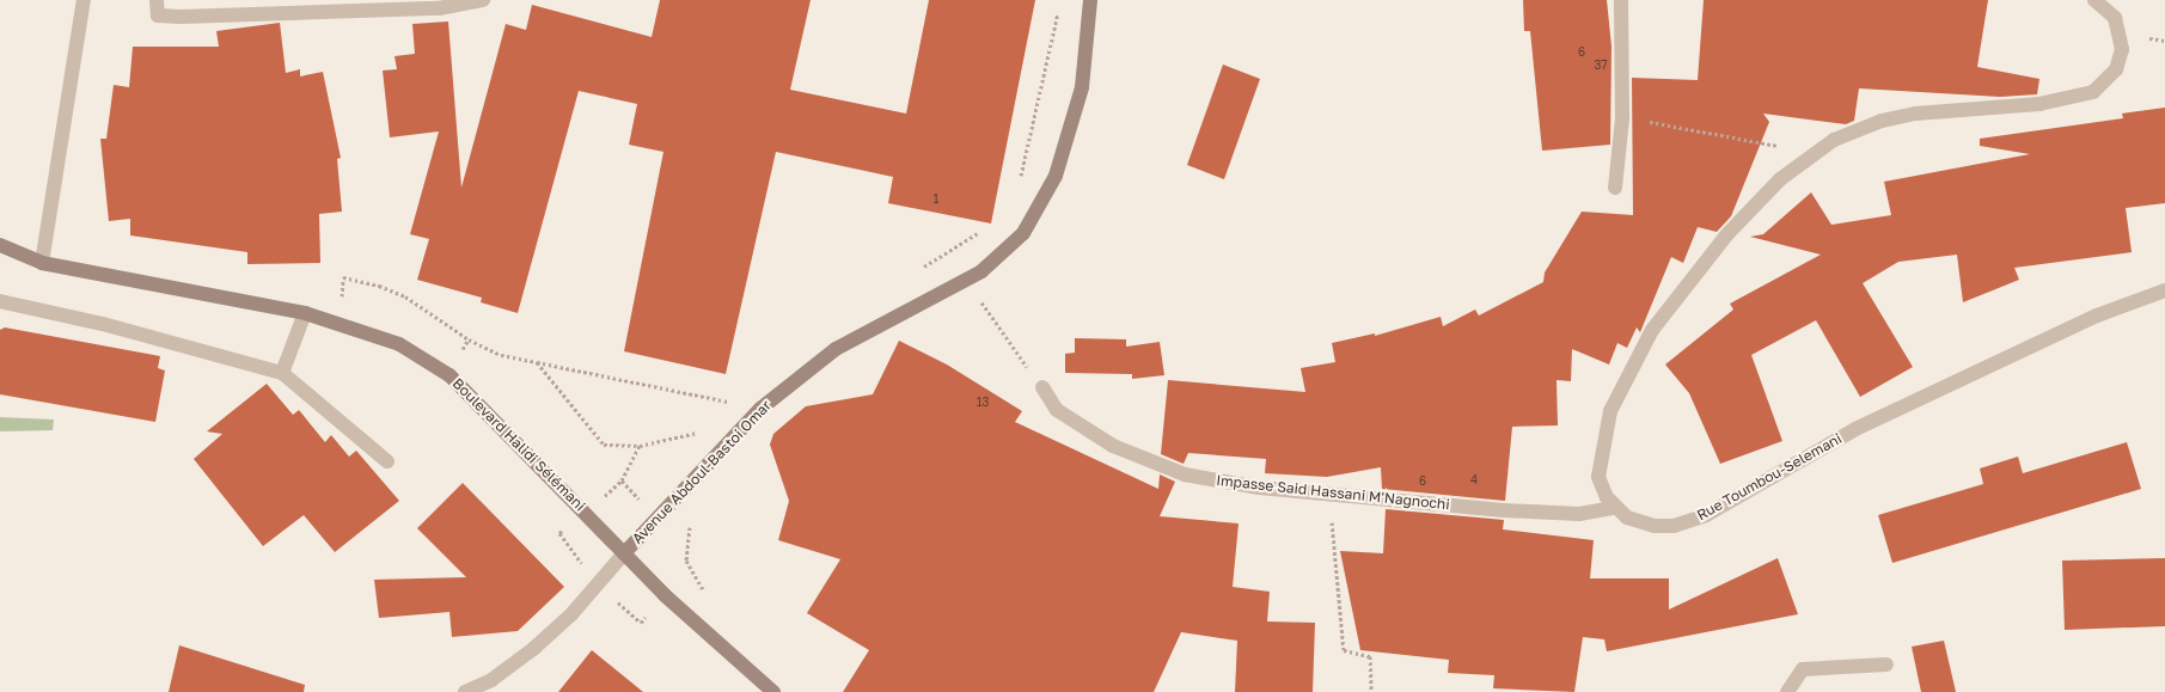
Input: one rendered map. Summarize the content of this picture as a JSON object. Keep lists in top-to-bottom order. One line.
{"streets":{"street":["Boulevard Halidi Sélémani","Avenue Abdoul-Bastoi Omar","Rue Toumbou-Selemani","Impasse Said Hassani M'Nagnochi"]},"crossings":[["Boulevard Halidi Sélémani","Avenue Abdoul-Bastoi Omar"],["Rue Toumbou-Selemani","Impasse Said Hassani M'Nagnochi"]],"house_numbers":["6","37","1","13","4","6"]}
